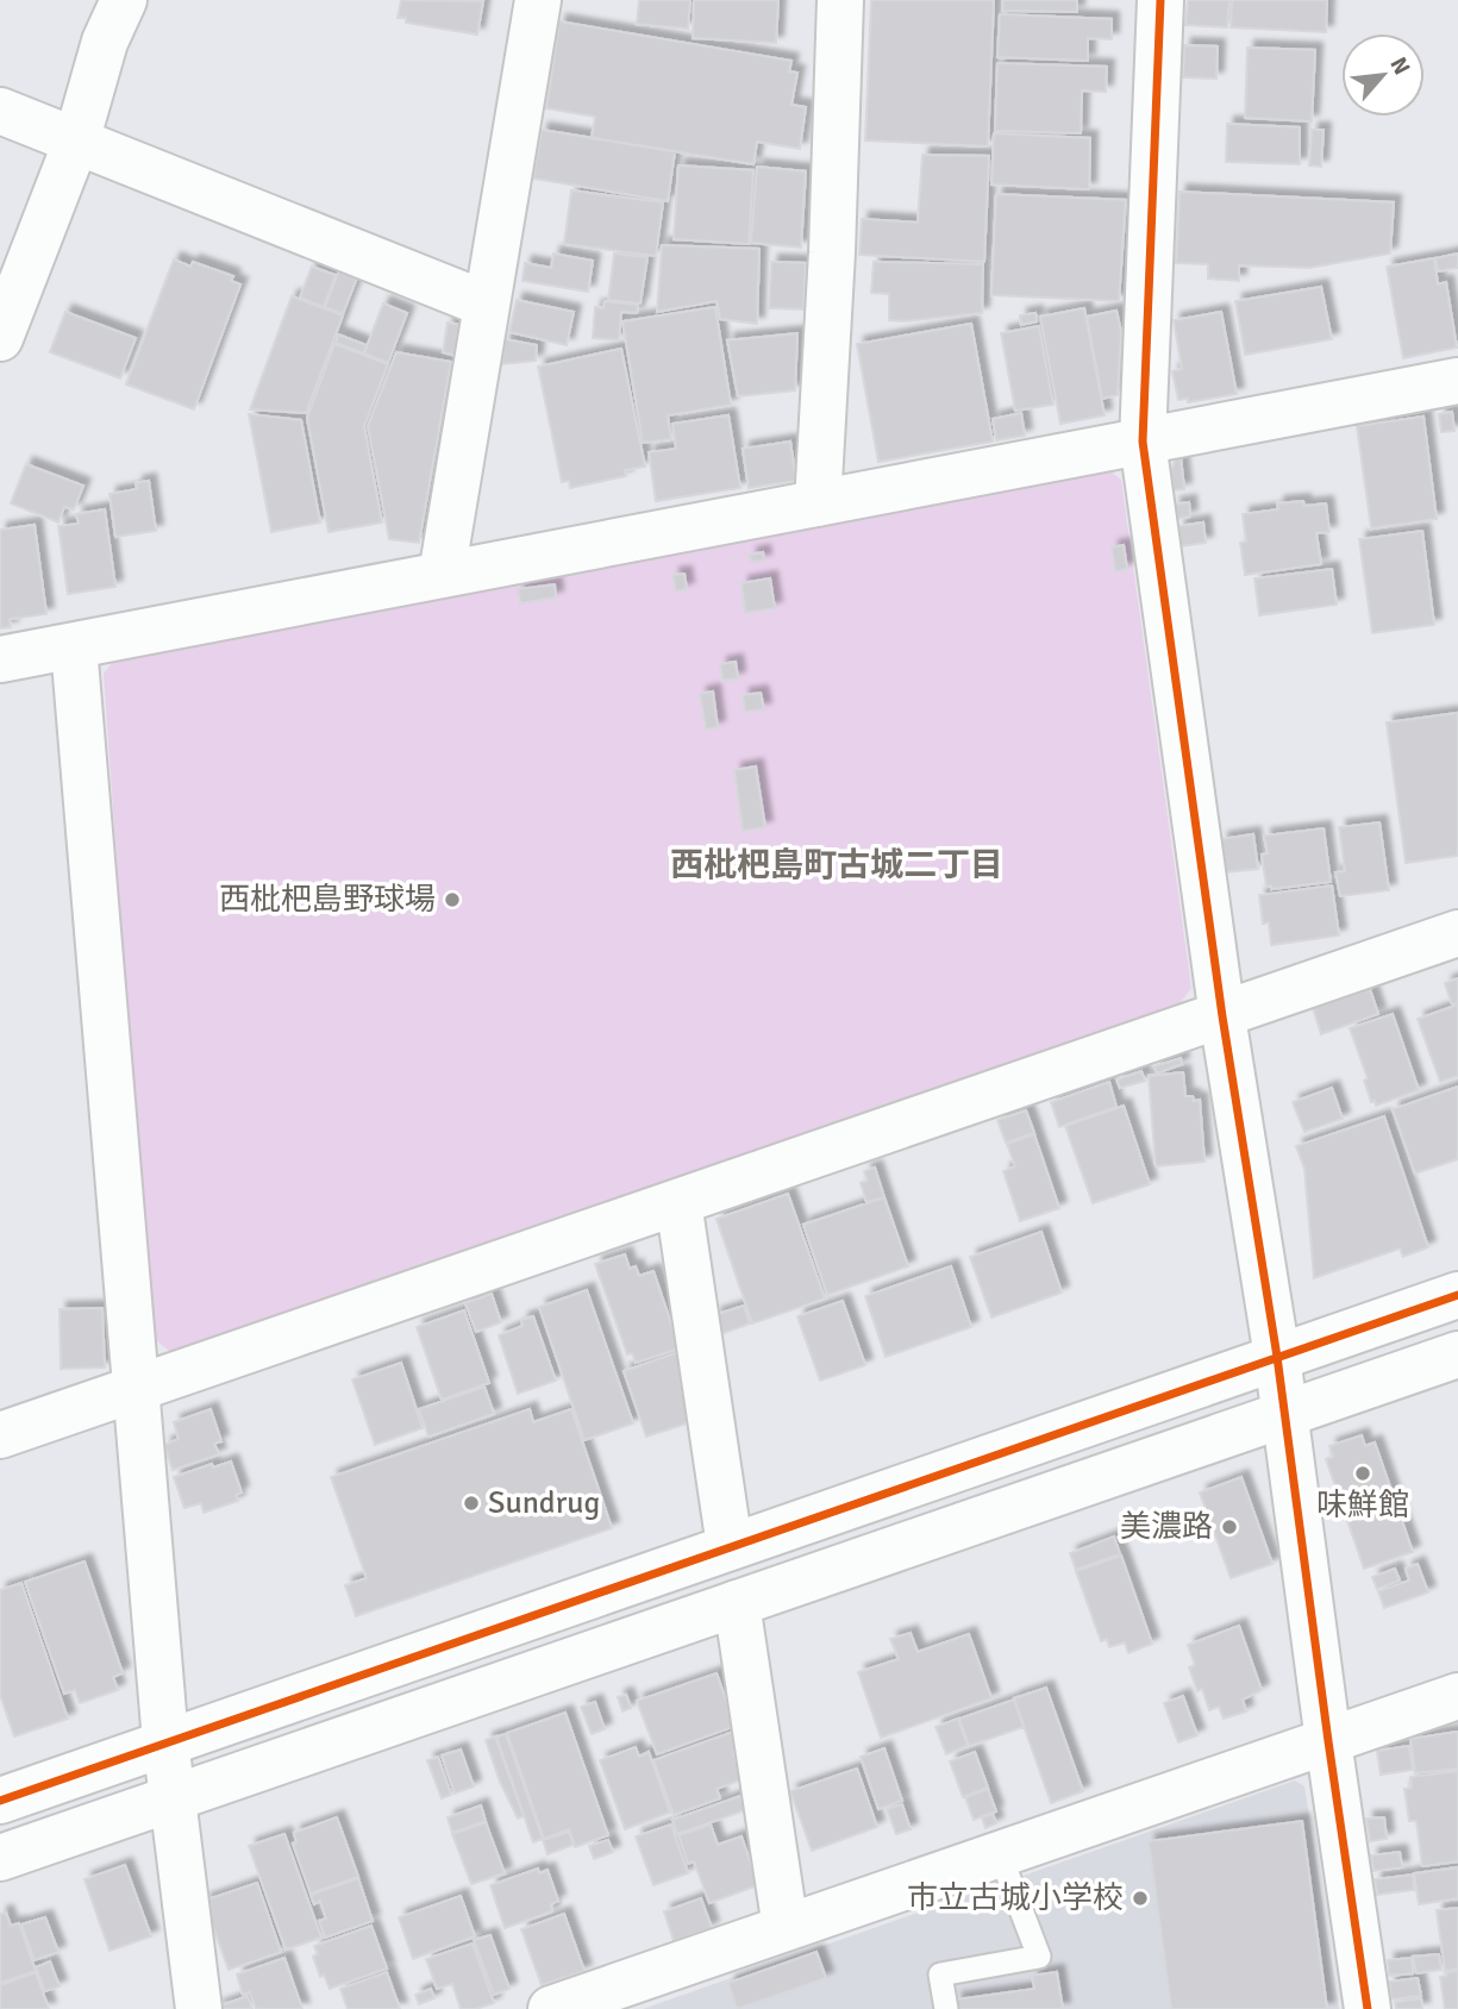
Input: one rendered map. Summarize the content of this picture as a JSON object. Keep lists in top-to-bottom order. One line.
{"districts":["西枇杷島町古城二丁目"],"places":["西枇杷島野球場","味鮮館","Sundrug","美濃路","市立古城小学校"],"north":"top right"}
